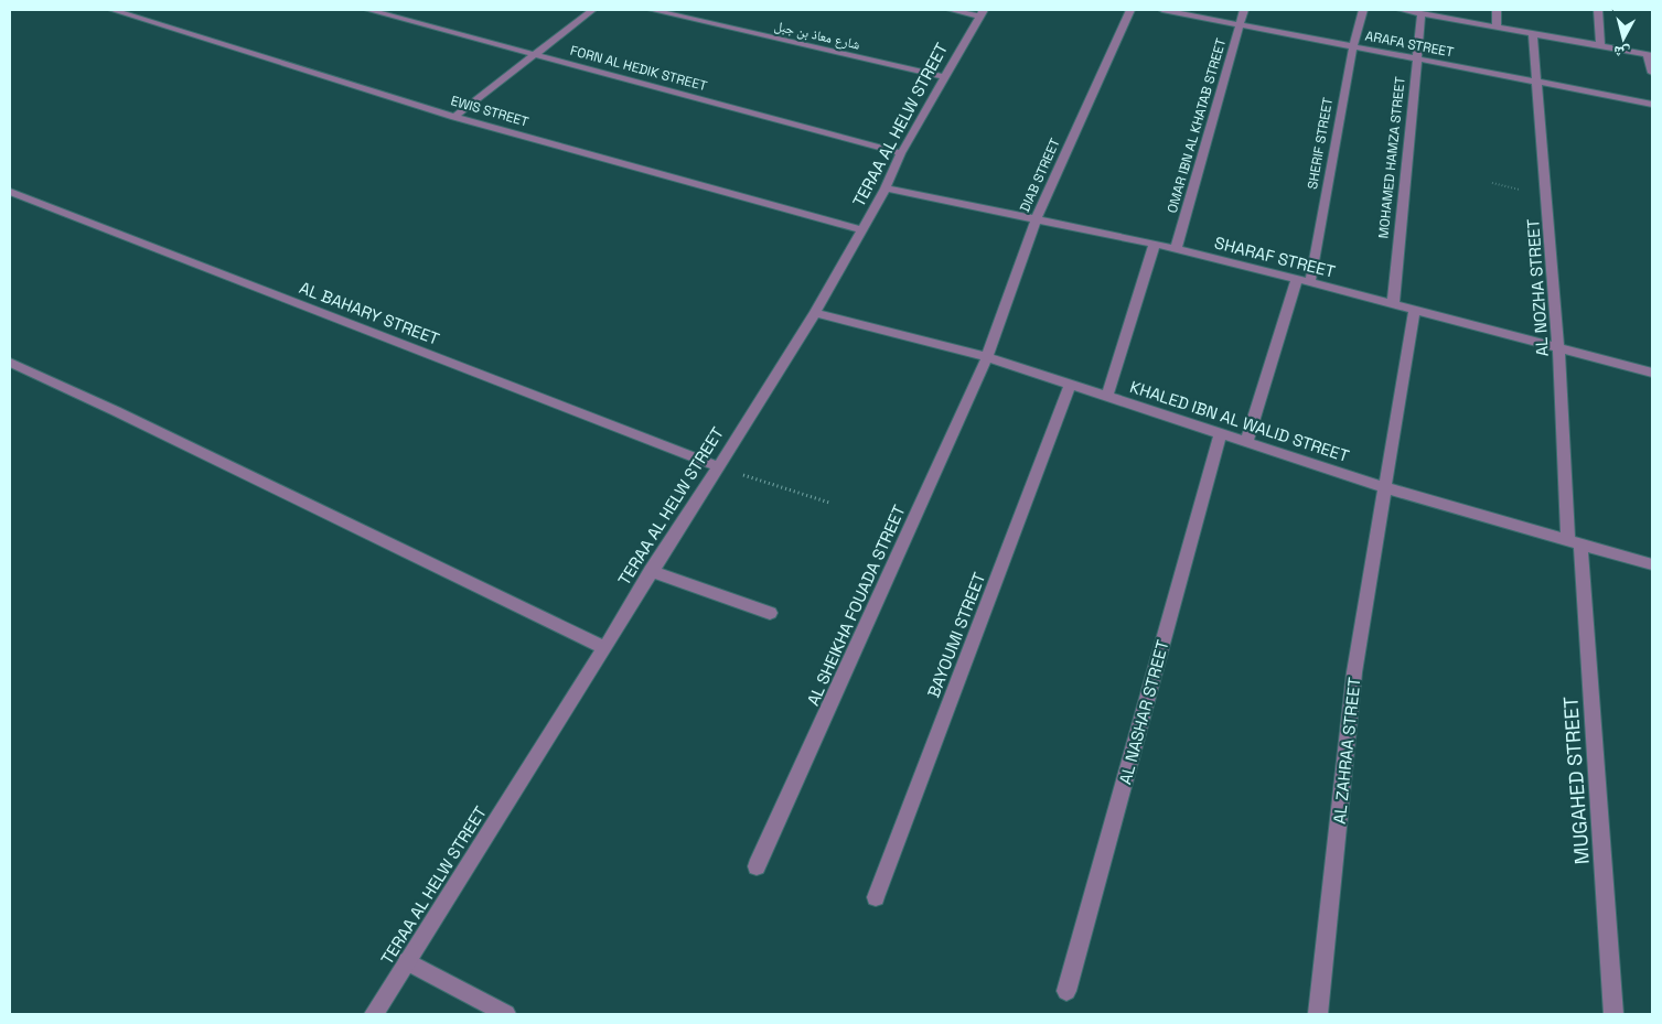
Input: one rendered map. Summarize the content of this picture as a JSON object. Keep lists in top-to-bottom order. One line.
{"streets":{"street":["شارع معاذ بن جبل","ARAFA STREET","FORN AL HEDIK STREET","EWIS STREET","TERAA AL HELW STREET","OMAR IBN AL KHATAB STREET","SHERIF STREET","MOHAMED HAMZA STREET","DIAB STREET","SHARAF STREET","AL NOZHA STREET","AL BAHARY STREET","KHALED IBN AL WALID STREET","AL SHEIKHA FOUADA STREET","BAYOUMI STREET","AL NASHAR STREET","AL ZAHRAA STREET","MUGAHED STREET"]},"crossings":[["شارع معاذ بن جبل","TERAA AL HELW STREET"],["ARAFA STREET","OMAR IBN AL KHATAB STREET"],["ARAFA STREET","SHERIF STREET"],["ARAFA STREET","MOHAMED HAMZA STREET"],["ARAFA STREET","AL NOZHA STREET"],["FORN AL HEDIK STREET","TERAA AL HELW STREET"],["EWIS STREET","TERAA AL HELW STREET"],["TERAA AL HELW STREET","SHARAF STREET"],["TERAA AL HELW STREET","AL BAHARY STREET"],["TERAA AL HELW STREET","KHALED IBN AL WALID STREET"],["OMAR IBN AL KHATAB STREET","SHARAF STREET"],["SHERIF STREET","SHARAF STREET"],["MOHAMED HAMZA STREET","SHARAF STREET"],["DIAB STREET","SHARAF STREET"],["DIAB STREET","KHALED IBN AL WALID STREET"],["DIAB STREET","AL SHEIKHA FOUADA STREET"],["SHARAF STREET","AL NOZHA STREET"],["AL NOZHA STREET","KHALED IBN AL WALID STREET"],["AL NOZHA STREET","MUGAHED STREET"],["KHALED IBN AL WALID STREET","AL SHEIKHA FOUADA STREET"],["KHALED IBN AL WALID STREET","BAYOUMI STREET"],["KHALED IBN AL WALID STREET","AL NASHAR STREET"],["KHALED IBN AL WALID STREET","AL ZAHRAA STREET"],["KHALED IBN AL WALID STREET","MUGAHED STREET"]],"north":"bottom"}
